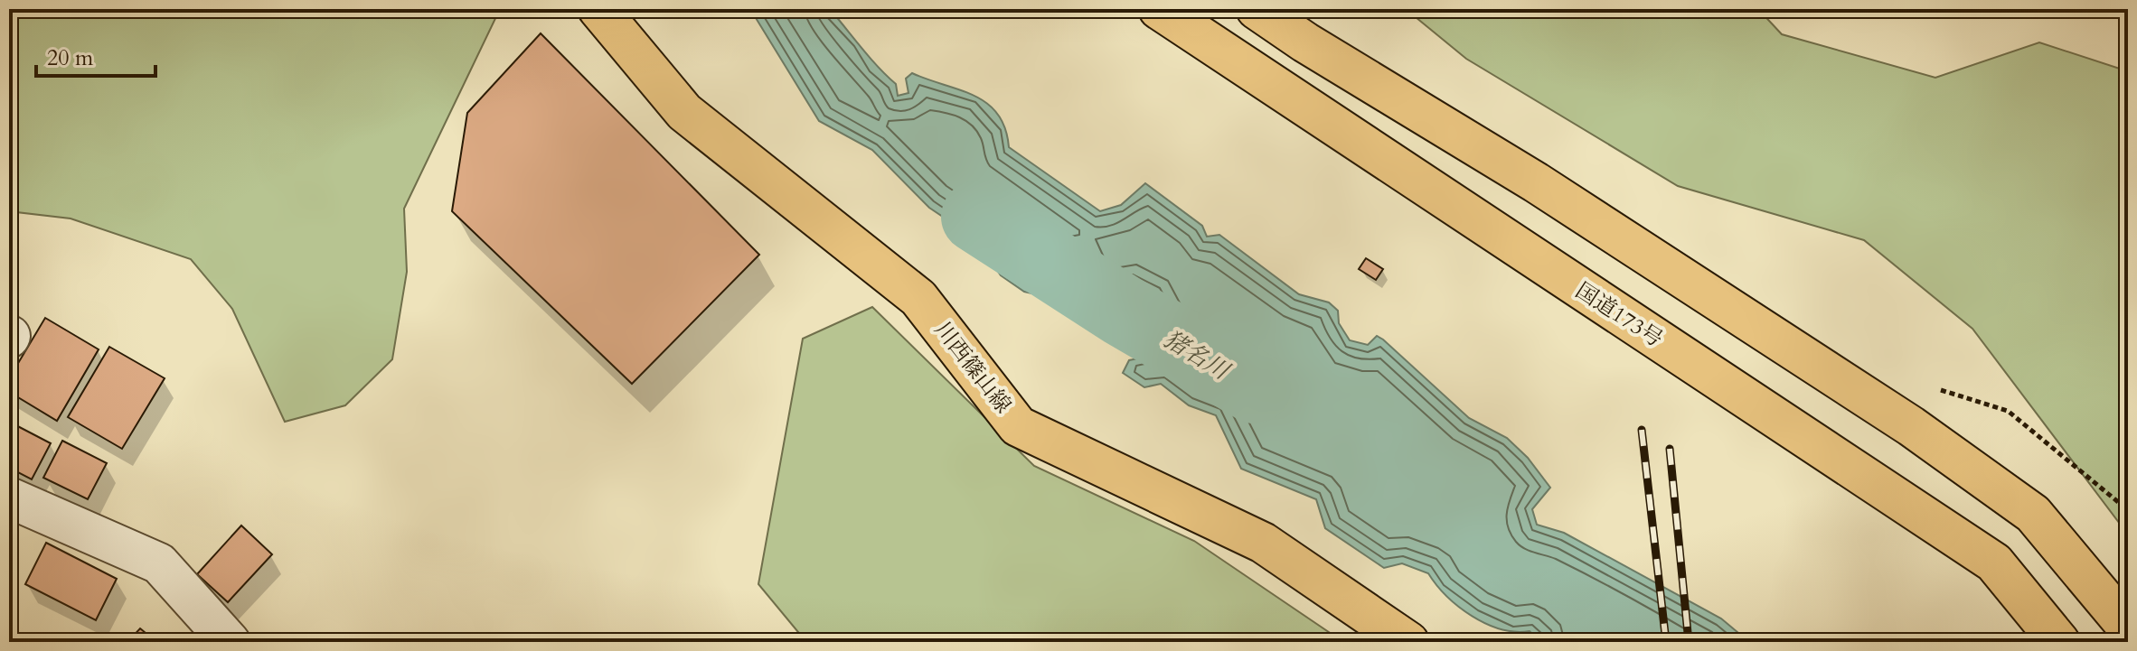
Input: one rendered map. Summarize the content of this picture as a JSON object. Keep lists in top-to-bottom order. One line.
{"streets":{"main road":["国道173号","川西篠山線"]},"water":["猪名川"],"scale_bar":"20 m"}
